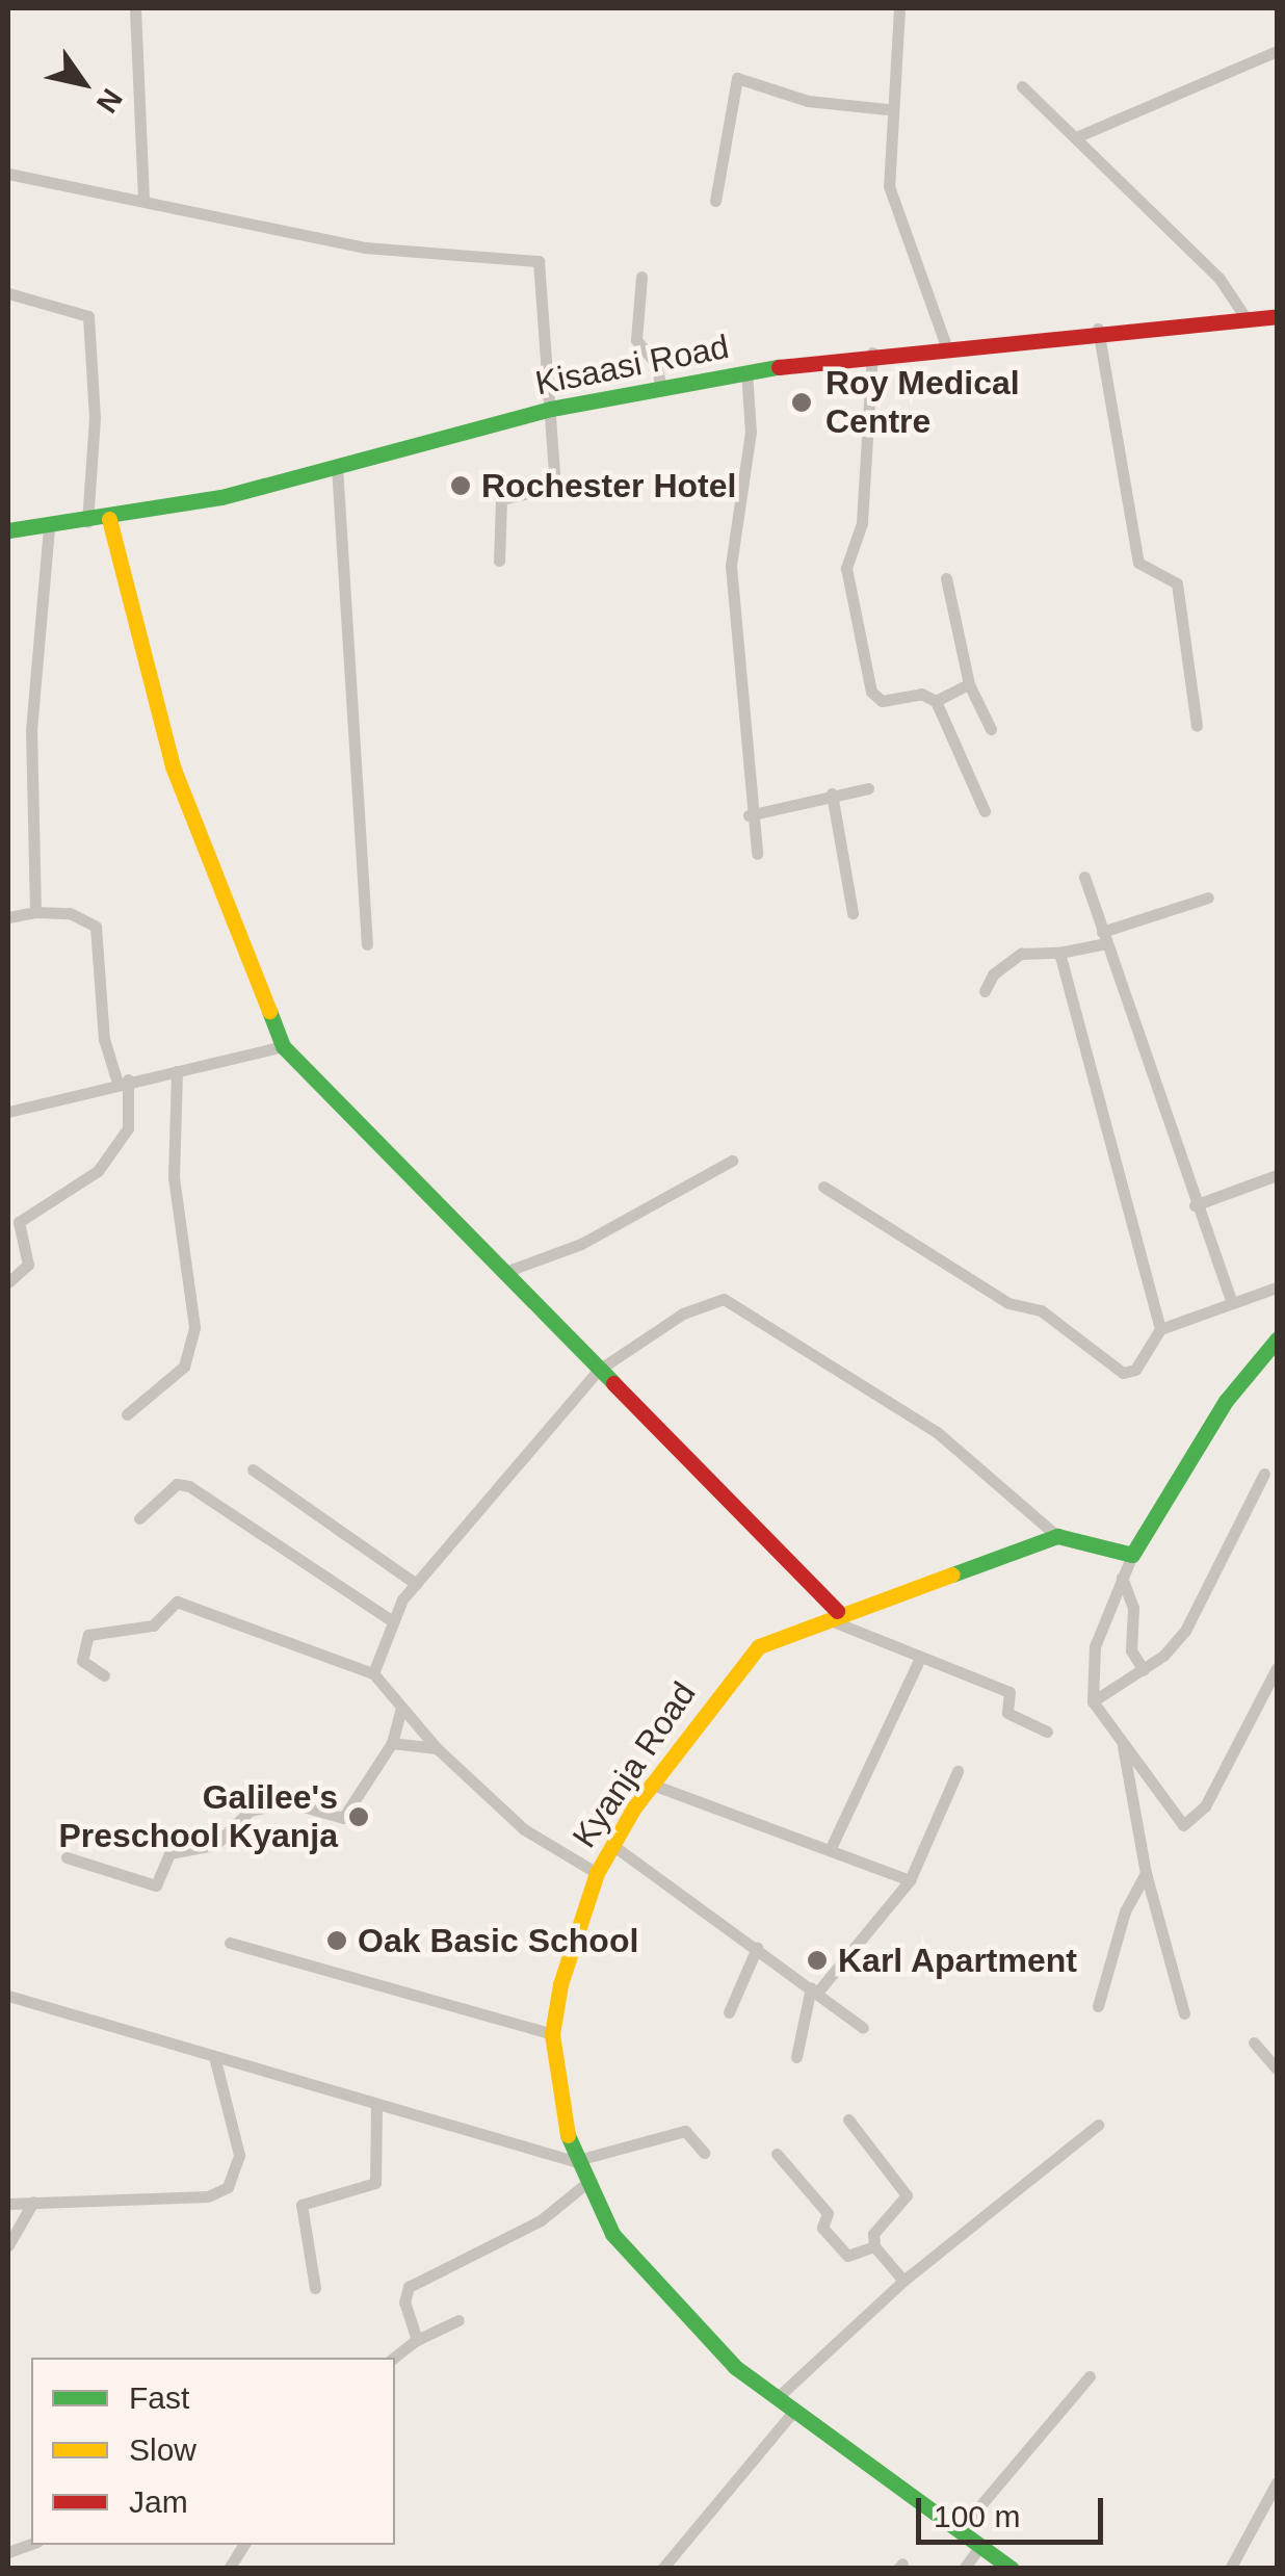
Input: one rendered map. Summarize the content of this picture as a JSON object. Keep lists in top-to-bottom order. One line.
{"streets":{"street":["Kisaasi Road","Kyanja Road"]},"places":["Roy Medical Centre","Rochester Hotel","Galilee's Preschool Kyanja","Oak Basic School","Karl Apartment"],"legend":["Fast","Slow","Jam"],"scale_bar":"100 m","north":"bottom right"}
